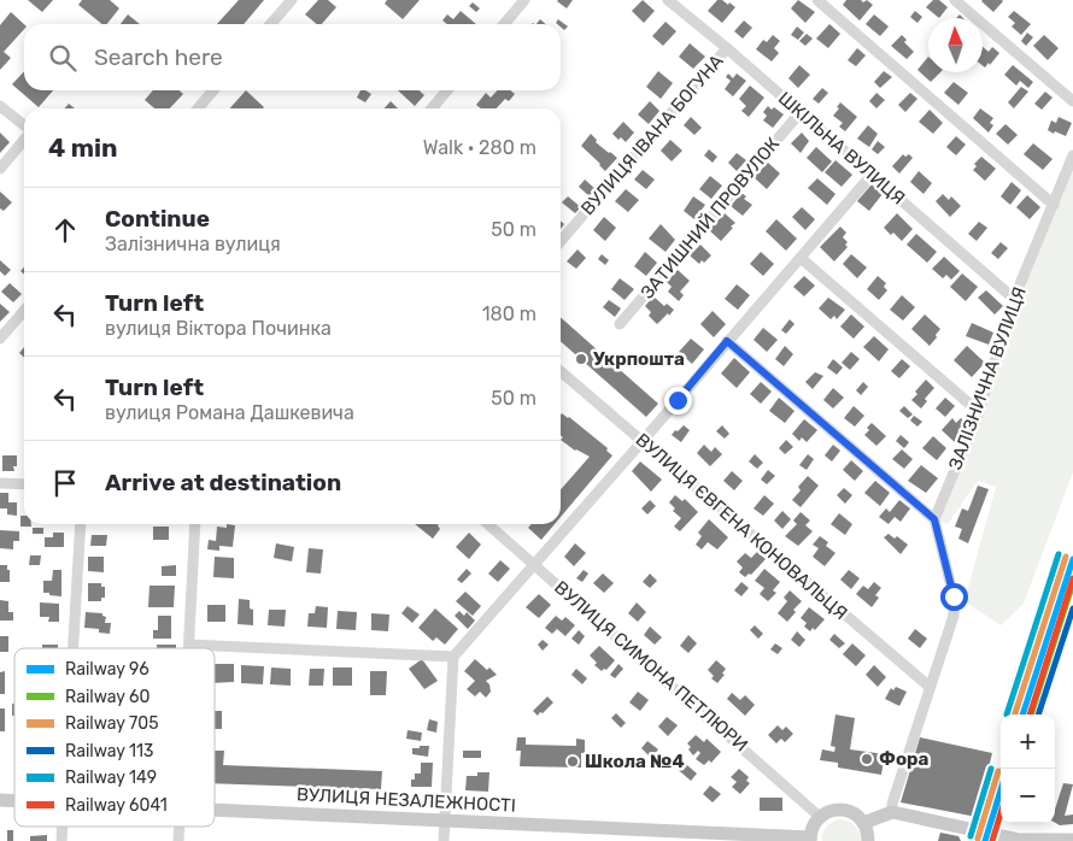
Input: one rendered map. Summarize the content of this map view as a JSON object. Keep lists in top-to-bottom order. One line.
{"streets":{"main road":["ВУЛИЦЯ НЕЗАЛЕЖНОСТІ"],"street":["ВУЛИЦЯ ІВАНА БОГУНА","ШКІЛЬНА ВУЛИЦЯ","ЗАТИШНИЙ ПРОВУЛОК","ЗАЛІЗНИЧНА ВУЛИЦЯ","ВУЛИЦЯ ЄВГЕНА КОНОВАЛЬЦЯ","ВУЛИЦЯ СИМОНА ПЕТЛЮРИ"]},"crossings":[["ВУЛИЦЯ ІВАНА БОГУНА","ШКІЛЬНА ВУЛИЦЯ"],["ШКІЛЬНА ВУЛИЦЯ","ЗАТИШНИЙ ПРОВУЛОК"],["ШКІЛЬНА ВУЛИЦЯ","ЗАЛІЗНИЧНА ВУЛИЦЯ"]],"places":["Укрпошта","Фора","Школа №4"],"lines":["rail line 149","rail line 705","rail line 96","rail line 6041","rail line 60","rail line 113"],"legend":["Railway 96","Railway 60","Railway 705","Railway 113","Railway 149","Railway 6041"],"north":"top","page":{"search":"Search here","heading":["4 min","Walk · 280 m"],"list":[["Continue","Залізнична вулиця","50 m"],["Turn left","вулиця Віктора Починка","180 m"],["Turn left","вулиця Романа Дашкевича","50 m"],"Arrive at destination"],"map_buttons":["+","−"]}}
